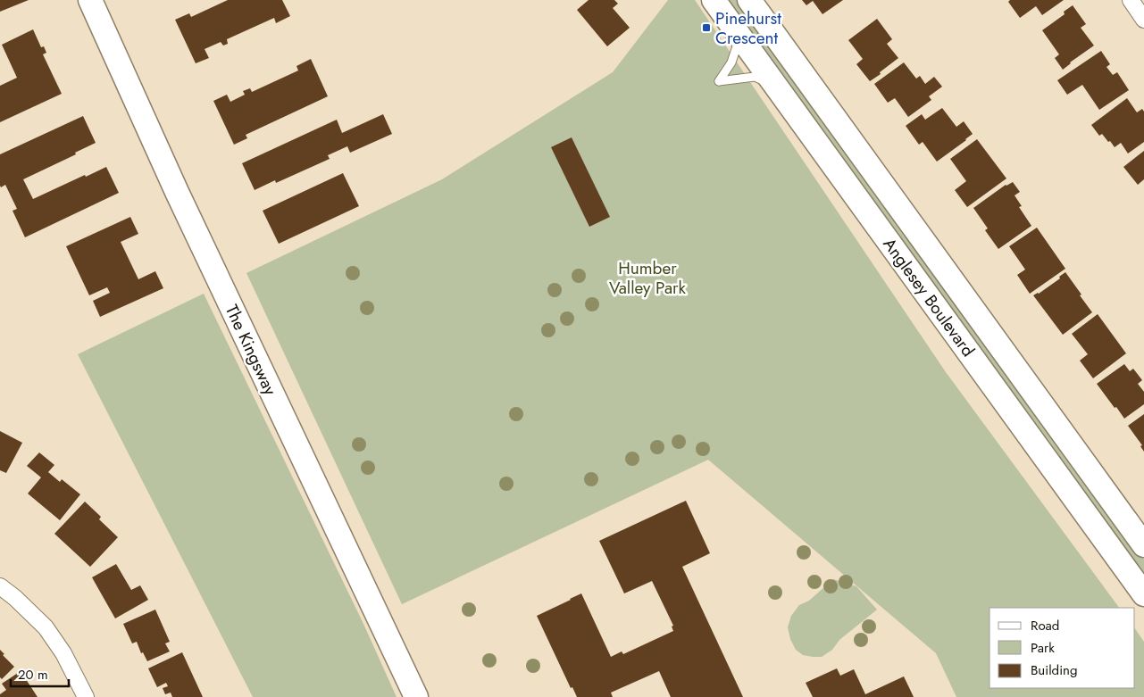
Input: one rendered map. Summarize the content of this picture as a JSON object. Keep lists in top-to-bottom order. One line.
{"streets":{"street":["Anglesey Boulevard","The Kingsway"]},"parks":["Humber Valley Park"],"places":{"transit":["Pinehurst Crescent"]},"legend":["Road","Park","Building"],"scale_bar":"20 m"}
